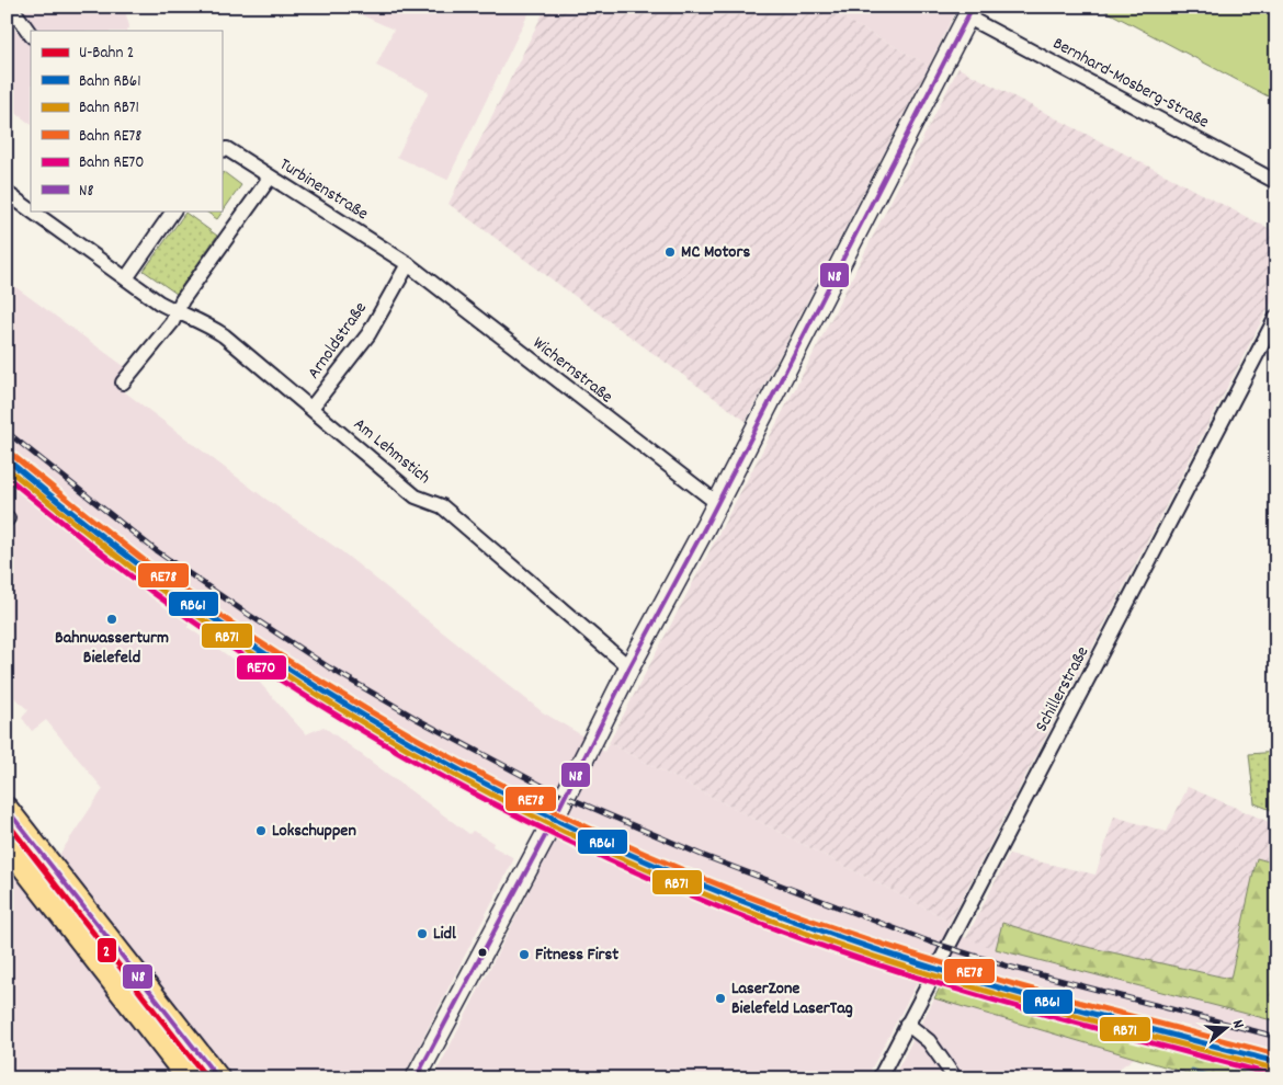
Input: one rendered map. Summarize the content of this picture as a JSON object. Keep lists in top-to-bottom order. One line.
{"streets":{"street":["Bernhard-Mosberg-Straße","Turbinenstraße","Arnoldstraße","Wichernstraße","Am Lehmstich","Schillerstraße"]},"crossings":[["Turbinenstraße","Arnoldstraße"],["Turbinenstraße","Wichernstraße"],["Arnoldstraße","Wichernstraße"],["Arnoldstraße","Am Lehmstich"]],"places":["MC Motors","Bahnwasserturm Bielefeld","Lokschuppen","Lidl","Fitness First","LaserZone Bielefeld LaserTag"],"lines":["transit line N8","rail line RE78","rail line RB61","rail line RB71","rail line RE70","metro line 2"],"legend":["U-Bahn 2","Bahn RB61","Bahn RB71","Bahn RE78","Bahn RE70","N8"],"north":"right"}
